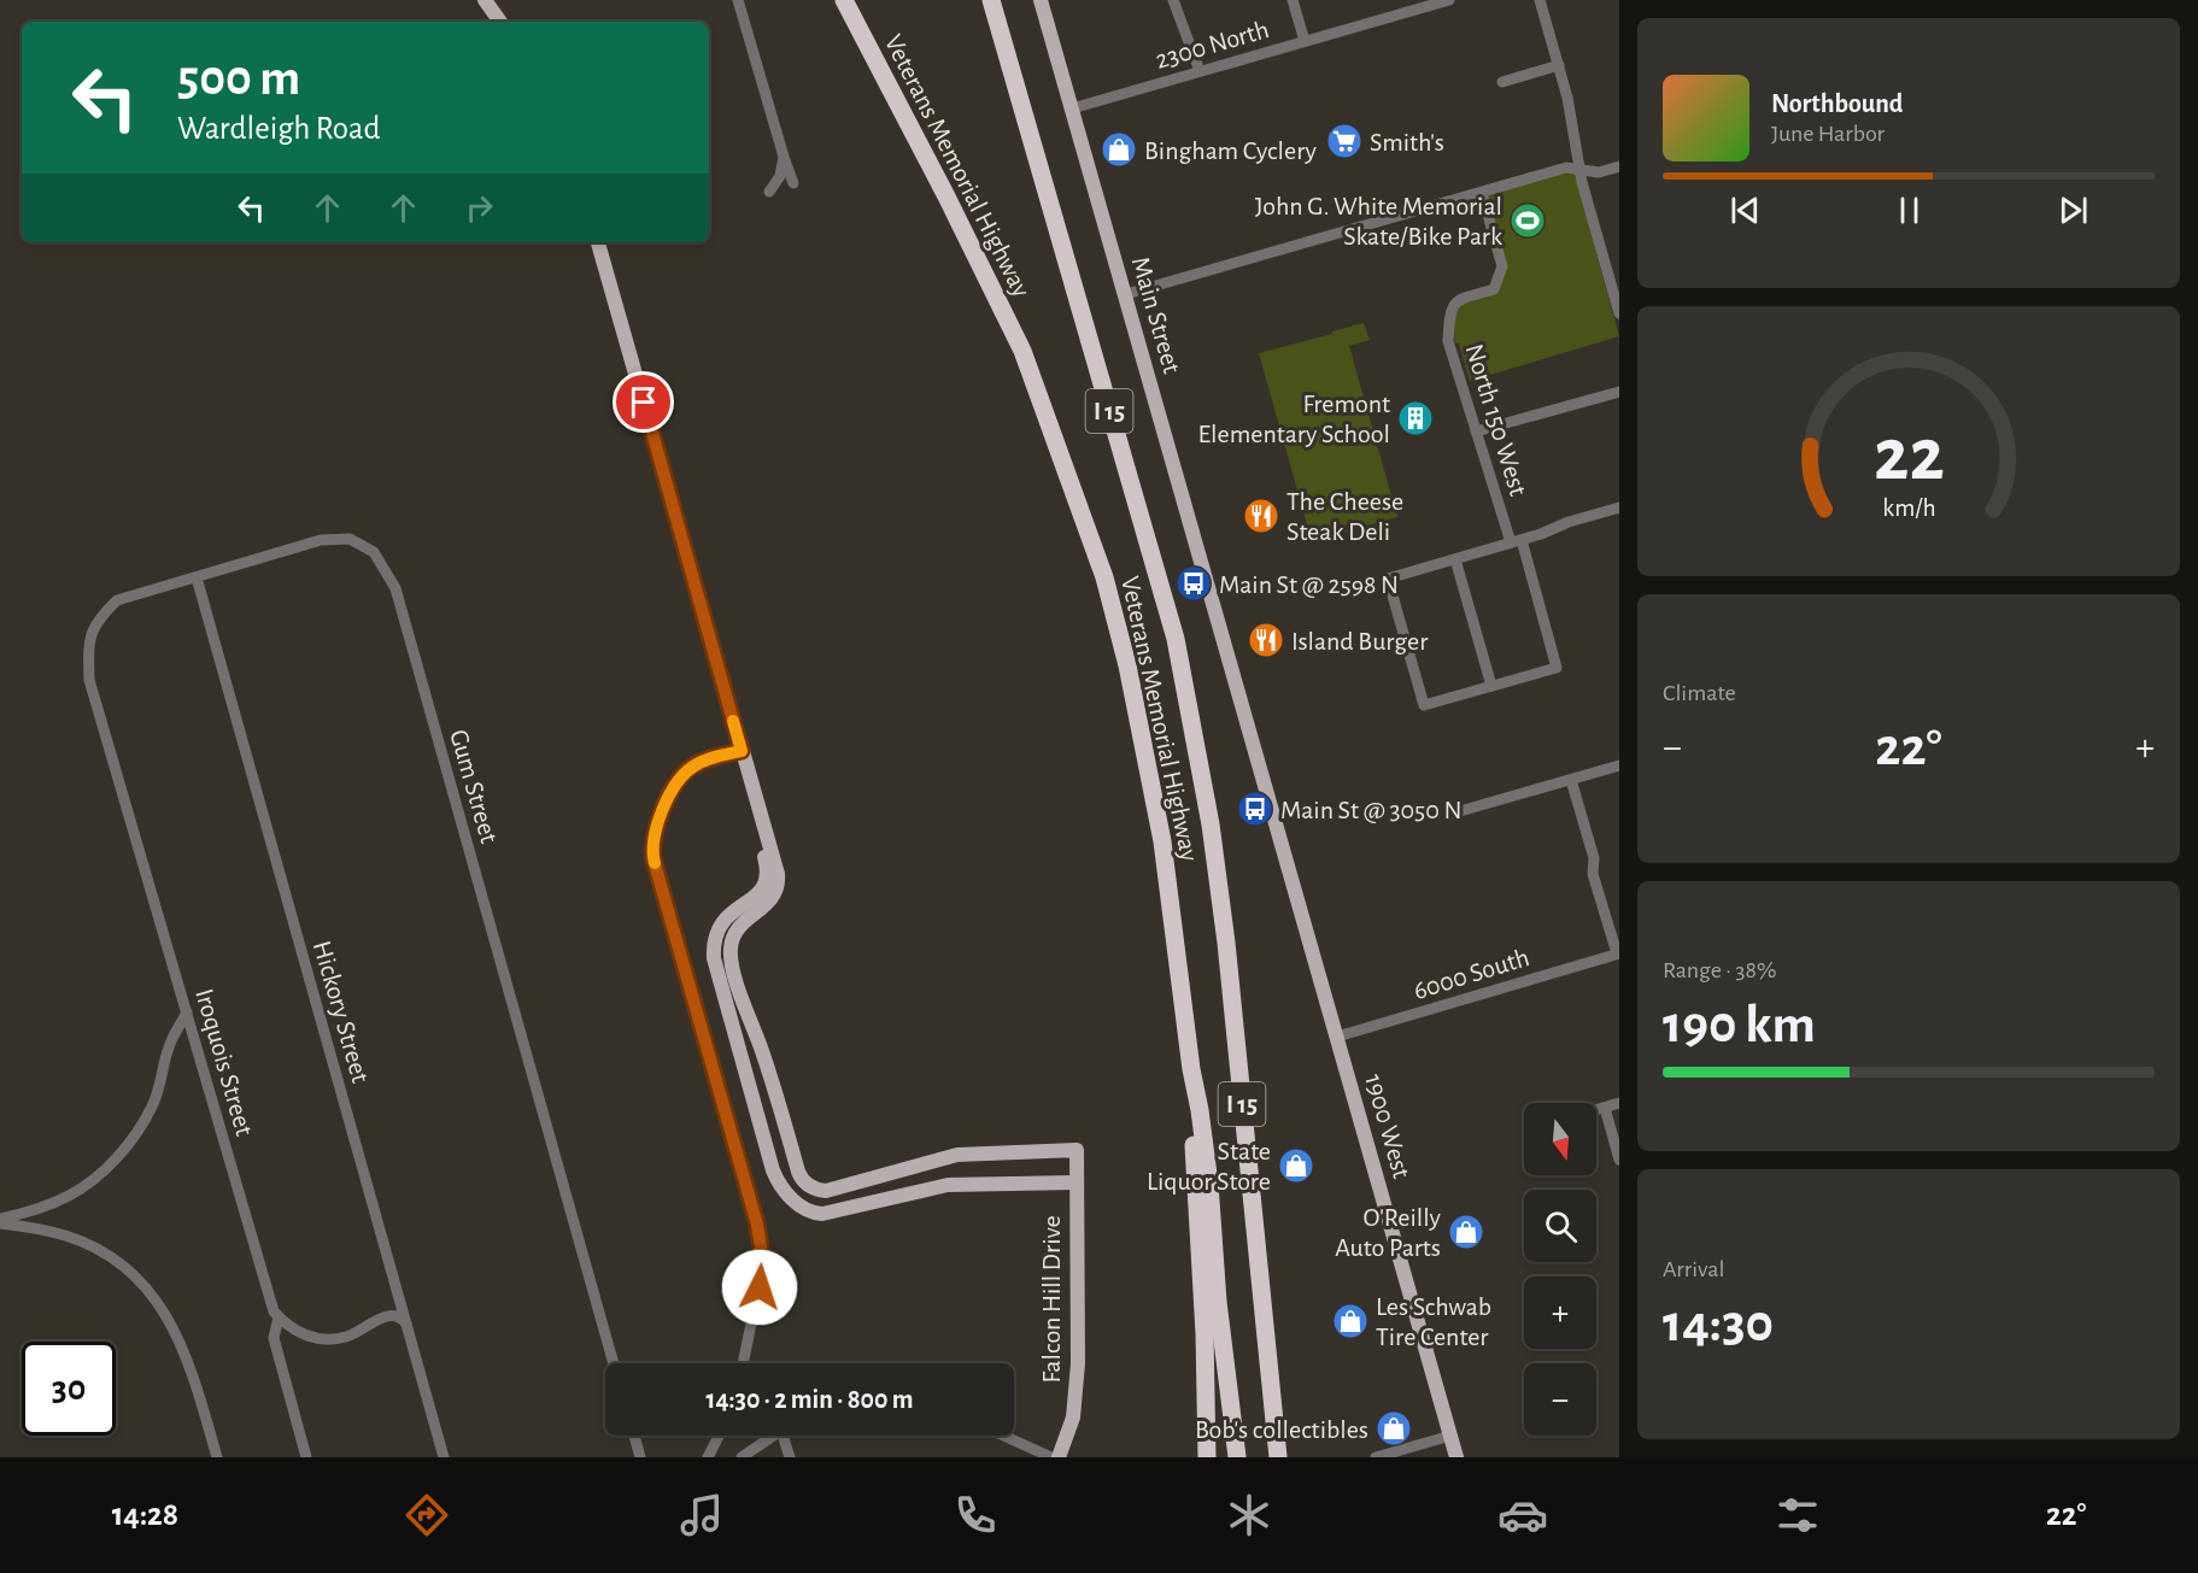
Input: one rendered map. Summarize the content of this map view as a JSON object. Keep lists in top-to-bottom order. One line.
{"streets":{"highway":["Veterans Memorial Highway","I 15"],"main road":["Main Street","1900 West","Falcon Hill Drive"],"street":["2300 North","North 150 West","Gum Street","6000 South","Hickory Street","Iroquois Street"]},"crossings":[["2300 North","Main Street"],["Main Street","1900 West"],["Gum Street","Hickory Street"],["Gum Street","Iroquois Street"],["6000 South","1900 West"]],"places":{"supermarket":["Smith's"],"shop":["Bingham Cyclery","State Liquor Store","O'Reilly Auto Parts","Les Schwab Tire Center","Bob's collectibles"],"sports":["John G. White Memorial Skate/Bike Park"],"building":["Fremont Elementary School"],"restaurant":["The Cheese Steak Deli","Island Burger"],"bus stop":["Main St @ 2598 N","Main St @ 3050 N"]},"north":"bottom","page":{"turn":["500 m","Wardleigh Road"],"song":["Northbound","June Harbor"],"tile":["Climate",["Range · 38%","190 km"],["Arrival","14:30"]],"heat":["−","22°","+"],"map_buttons":["+","−"],"limit":"30","trip":"14:30 · 2 min · 800 m","tabs":["14:28","22°"],"gauge":["22","km/h"]}}
